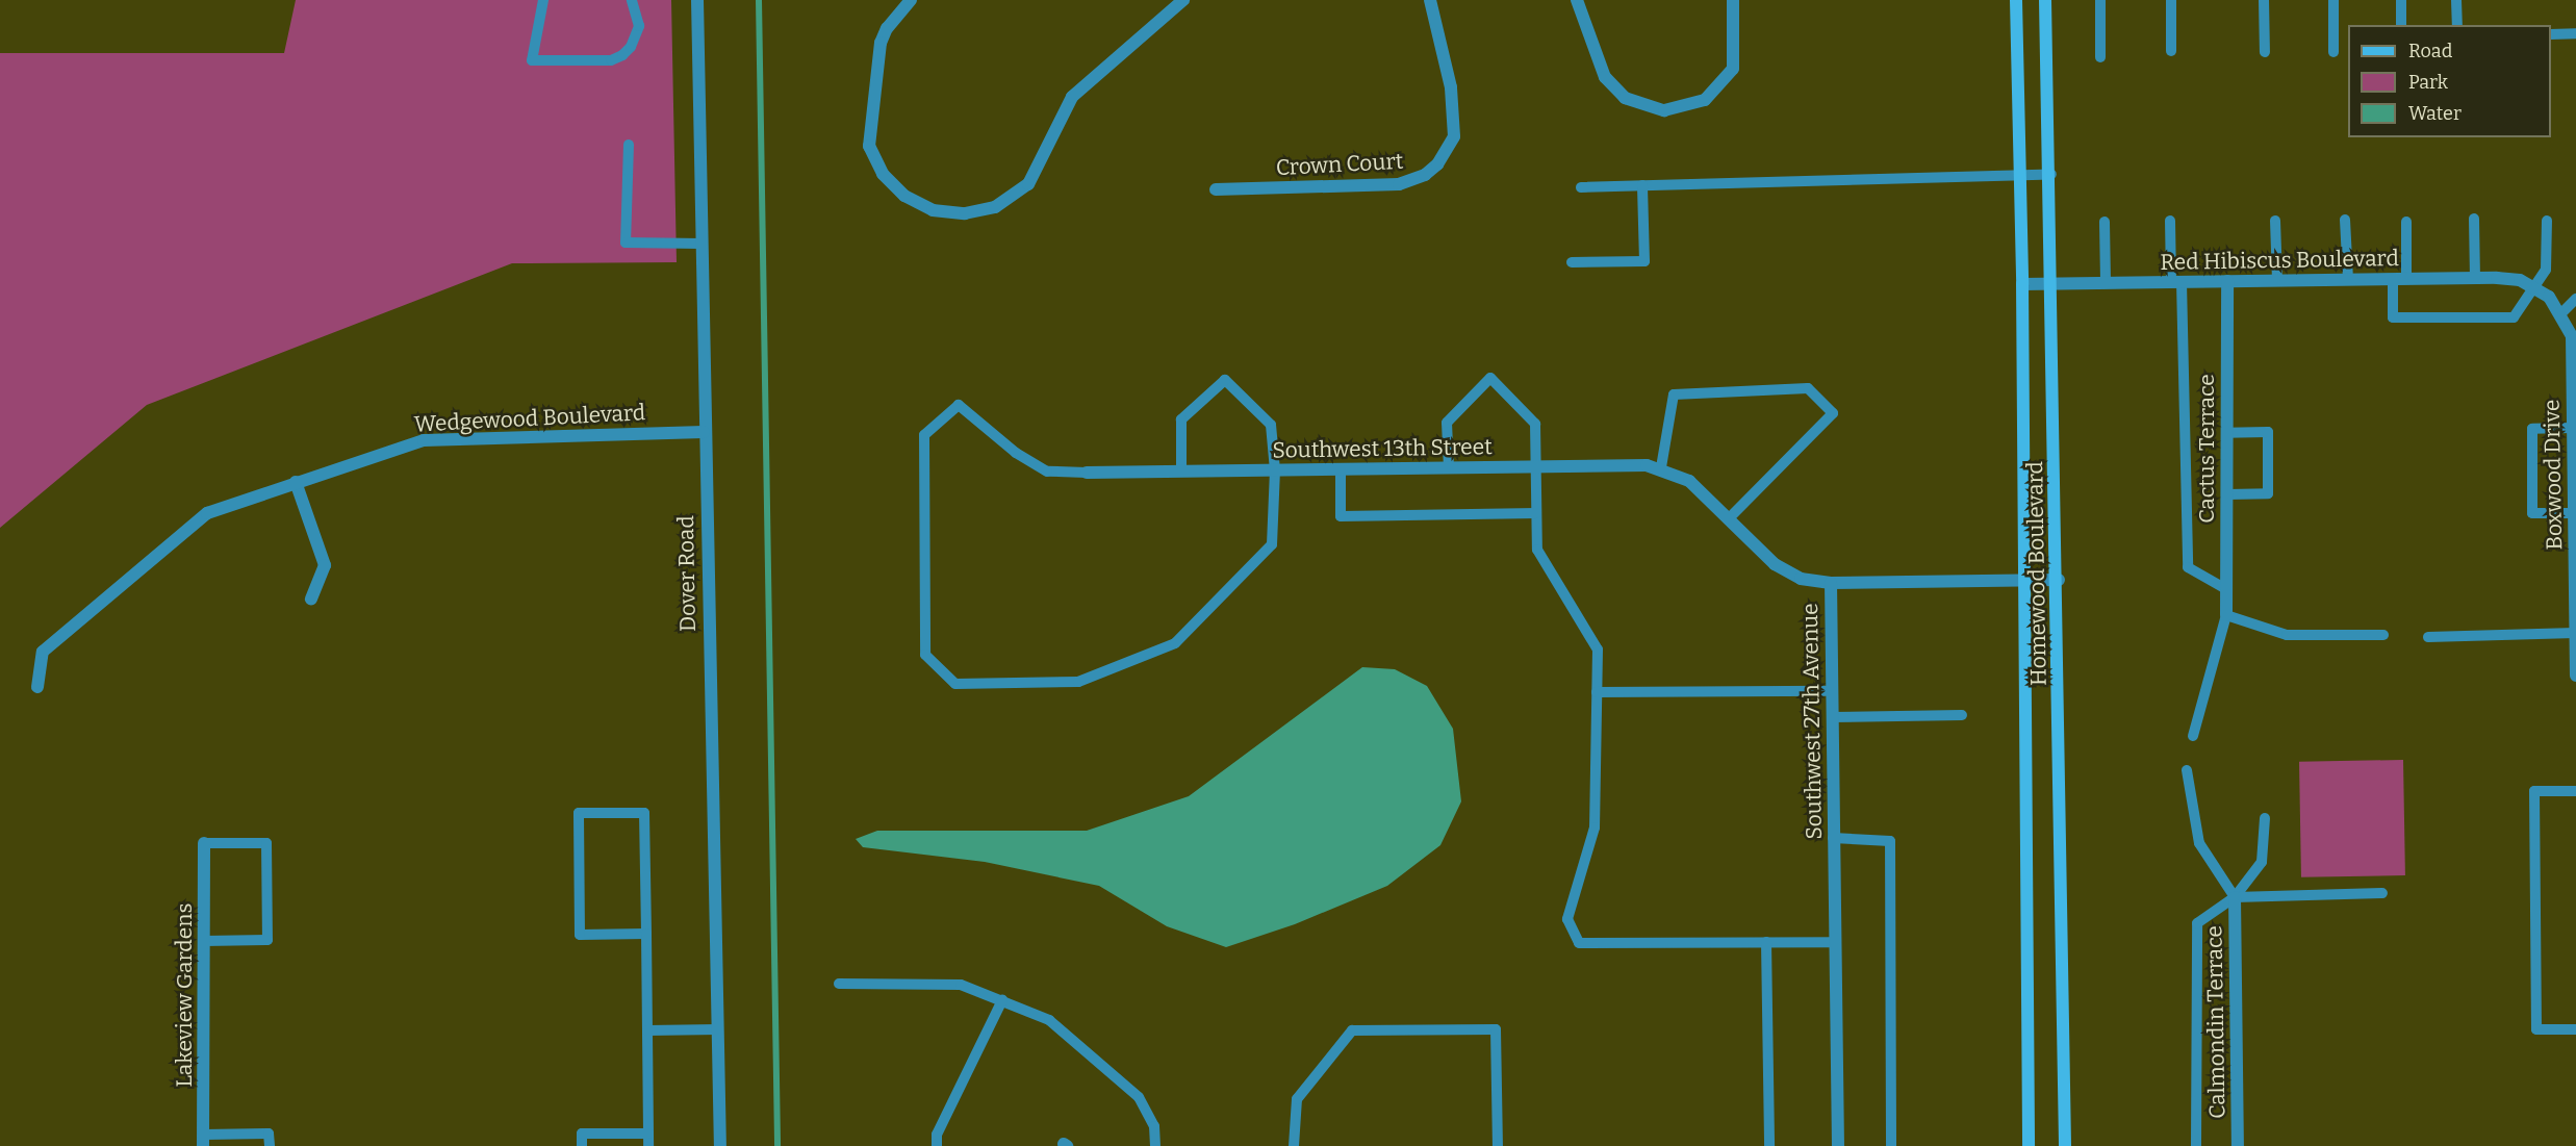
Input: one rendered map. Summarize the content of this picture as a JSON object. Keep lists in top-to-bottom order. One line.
{"streets":{"street":["Crown Court","Red Hibiscus Boulevard","Wedgewood Boulevard","Southwest 13th Street","Cactus Terrace","Boxwood Drive","Dover Road","Homewood Boulevard","Southwest 27th Avenue","Lakeview Gardens","Calmondin Terrace"]},"crossings":[["Red Hibiscus Boulevard","Cactus Terrace"],["Red Hibiscus Boulevard","Boxwood Drive"],["Red Hibiscus Boulevard","Homewood Boulevard"],["Wedgewood Boulevard","Dover Road"],["Southwest 13th Street","Southwest 27th Avenue"]],"legend":["Road","Park","Water"]}
